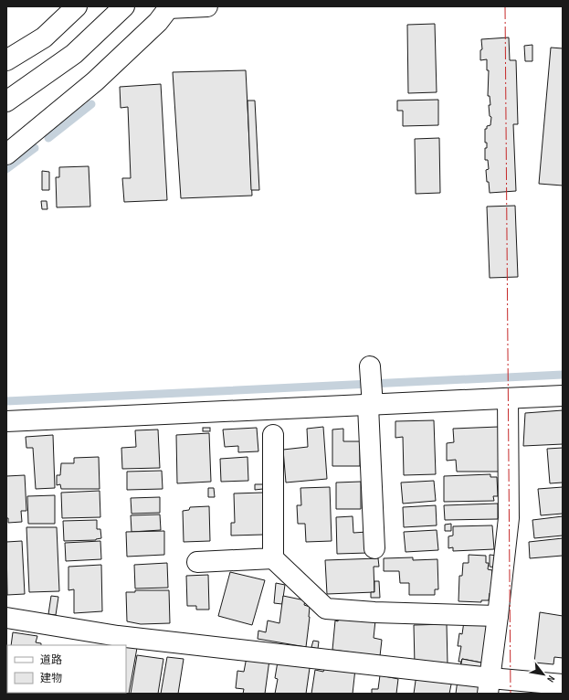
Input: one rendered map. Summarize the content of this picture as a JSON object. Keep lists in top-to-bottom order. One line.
{"legend":["道路","建物"],"north":"bottom right"}
